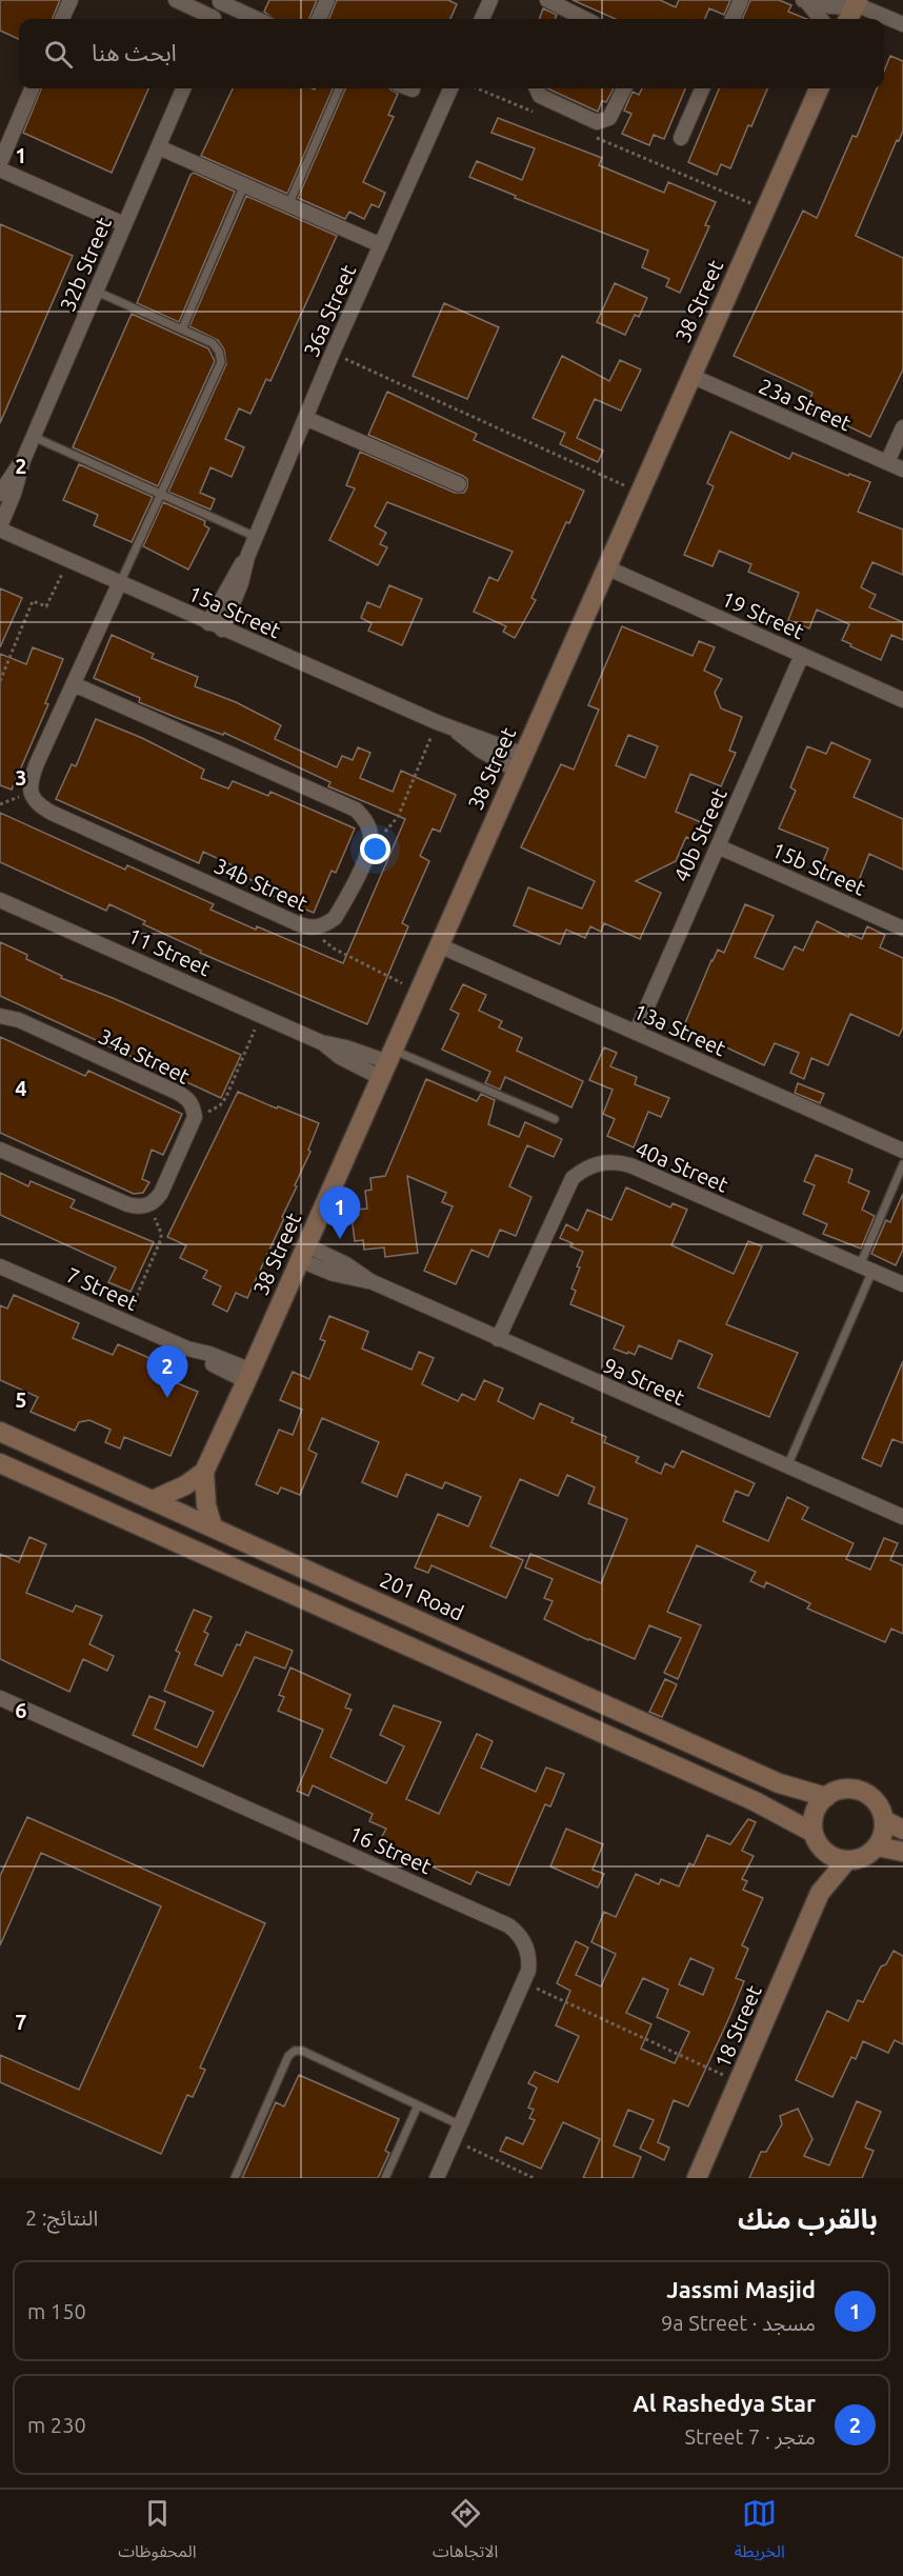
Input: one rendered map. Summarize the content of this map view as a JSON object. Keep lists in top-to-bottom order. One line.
{"streets":{"street":["32b Street","38 Street","36a Street","23a Street","15a Street","19 Street","40b Street","15b Street","34b Street","11 Street","13a Street","34a Street","40a Street","7 Street","9a Street","201 Road","16 Street","18 Street"]},"crossings":[["32b Street","15a Street"],["38 Street","23a Street"],["38 Street","15a Street"],["38 Street","19 Street"],["38 Street","11 Street"],["38 Street","13a Street"],["38 Street","7 Street"],["38 Street","9a Street"],["38 Street","201 Road"],["36a Street","15a Street"],["19 Street","40b Street"],["40b Street","15b Street"],["40b Street","13a Street"],["40a Street","9a Street"],["201 Road","18 Street"]],"page":{"search":"ابحث هنا","pins":["1","2"],"heading":["بالقرب منك","النتائج: 2"],"list":[{"mark":"1","name":"Jassmi Masjid","note":"مسجد · 9a Street","value":"150 m"},{"mark":"2","name":"Al Rashedya Star","note":"متجر · 7 Street","value":"230 m"}],"nav":["الخريطة","الاتجاهات","المحفوظات"]},"grid":{"rows":["1","2","3","4","5","6","7"]}}
